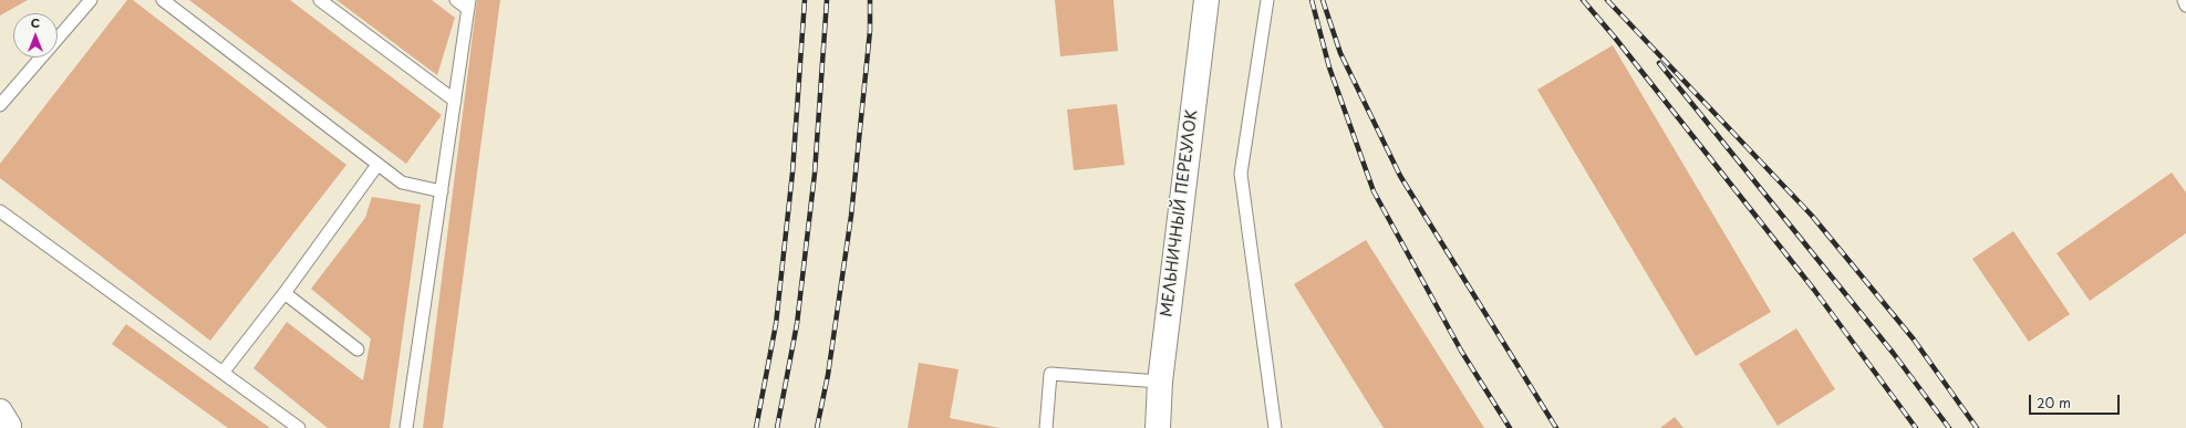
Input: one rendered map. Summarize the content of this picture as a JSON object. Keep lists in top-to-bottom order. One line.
{"streets":{"street":["МЕЛЬНИЧНЫЙ ПЕРЕУЛОК"]},"scale_bar":"20 m","north":"top"}
